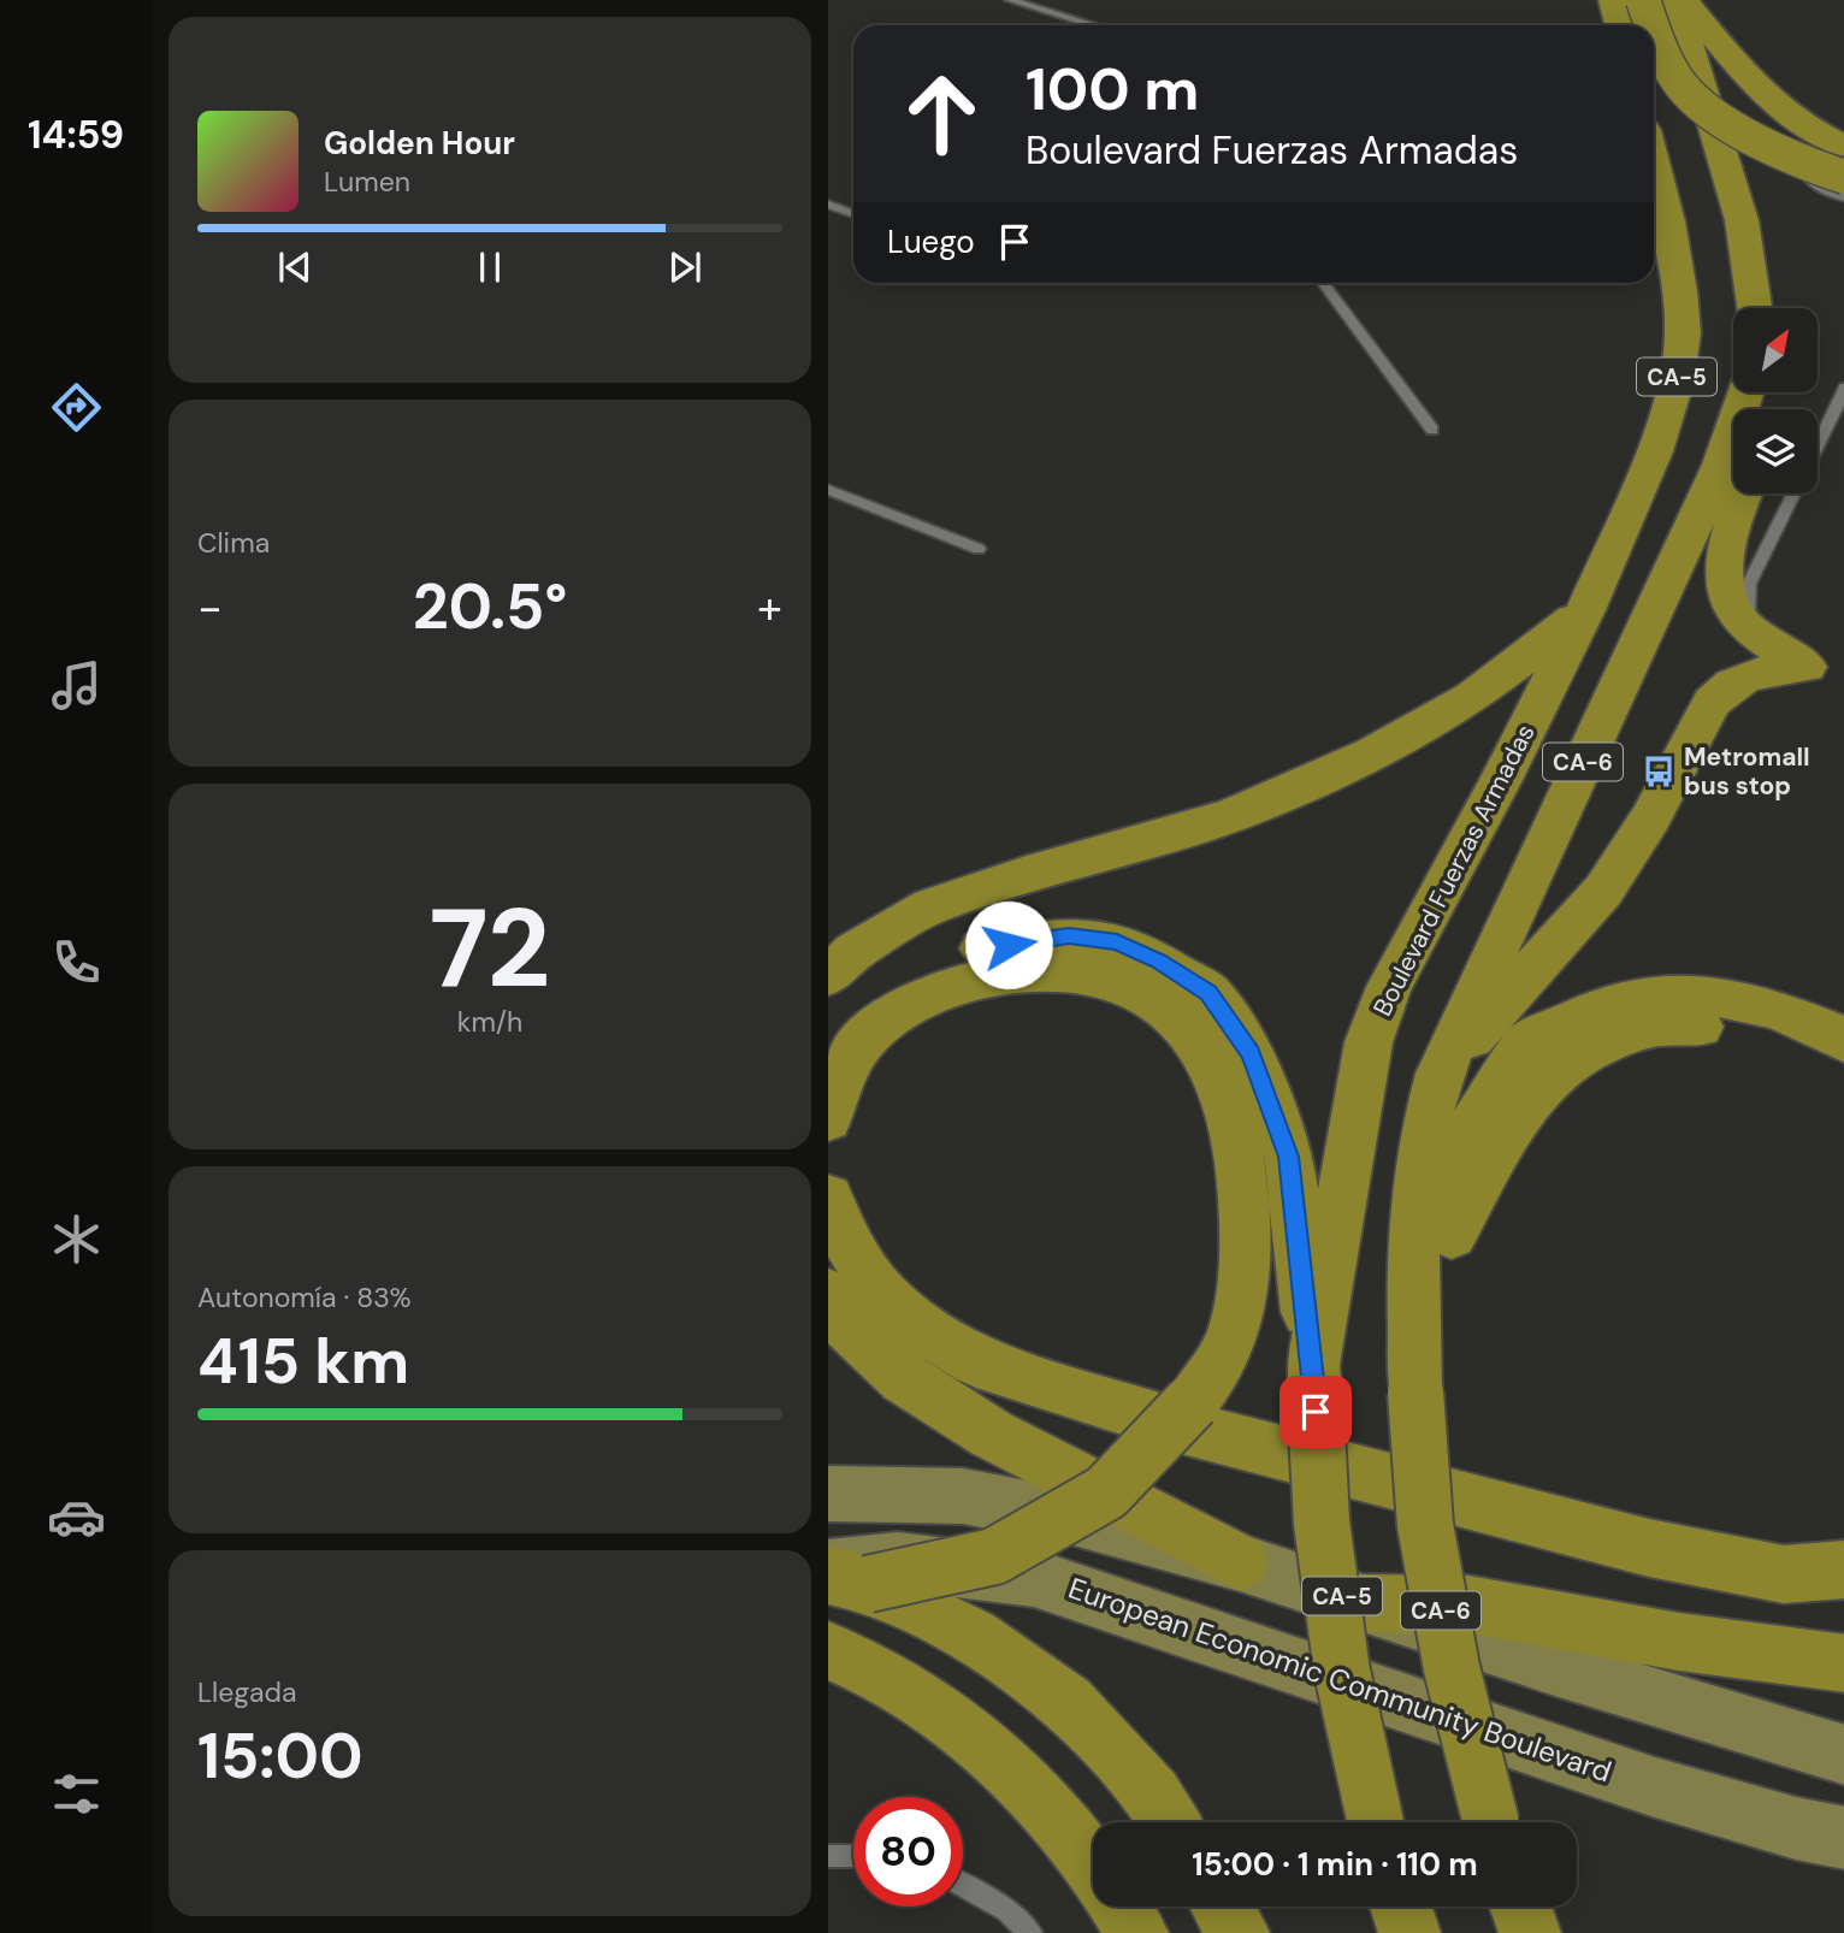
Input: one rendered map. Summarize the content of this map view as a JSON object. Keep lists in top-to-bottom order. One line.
{"streets":{"highway":["CA-5","CA-6","Boulevard Fuerzas Armadas"],"main road":["European Economic Community Boulevard"]},"places":{"bus stop":["Metromall bus stop"]},"north":"top right","page":{"tabs":"14:59","turn":["100 m","Boulevard Fuerzas Armadas"],"song":["Golden Hour","Lumen"],"then":"Luego","tile":["Clima",["72","km/h"],["Autonomía · 83%","415 km"],["Llegada","15:00"]],"heat":["−","20.5°","+"],"limit":"80","trip":"15:00 · 1 min · 110 m"}}
